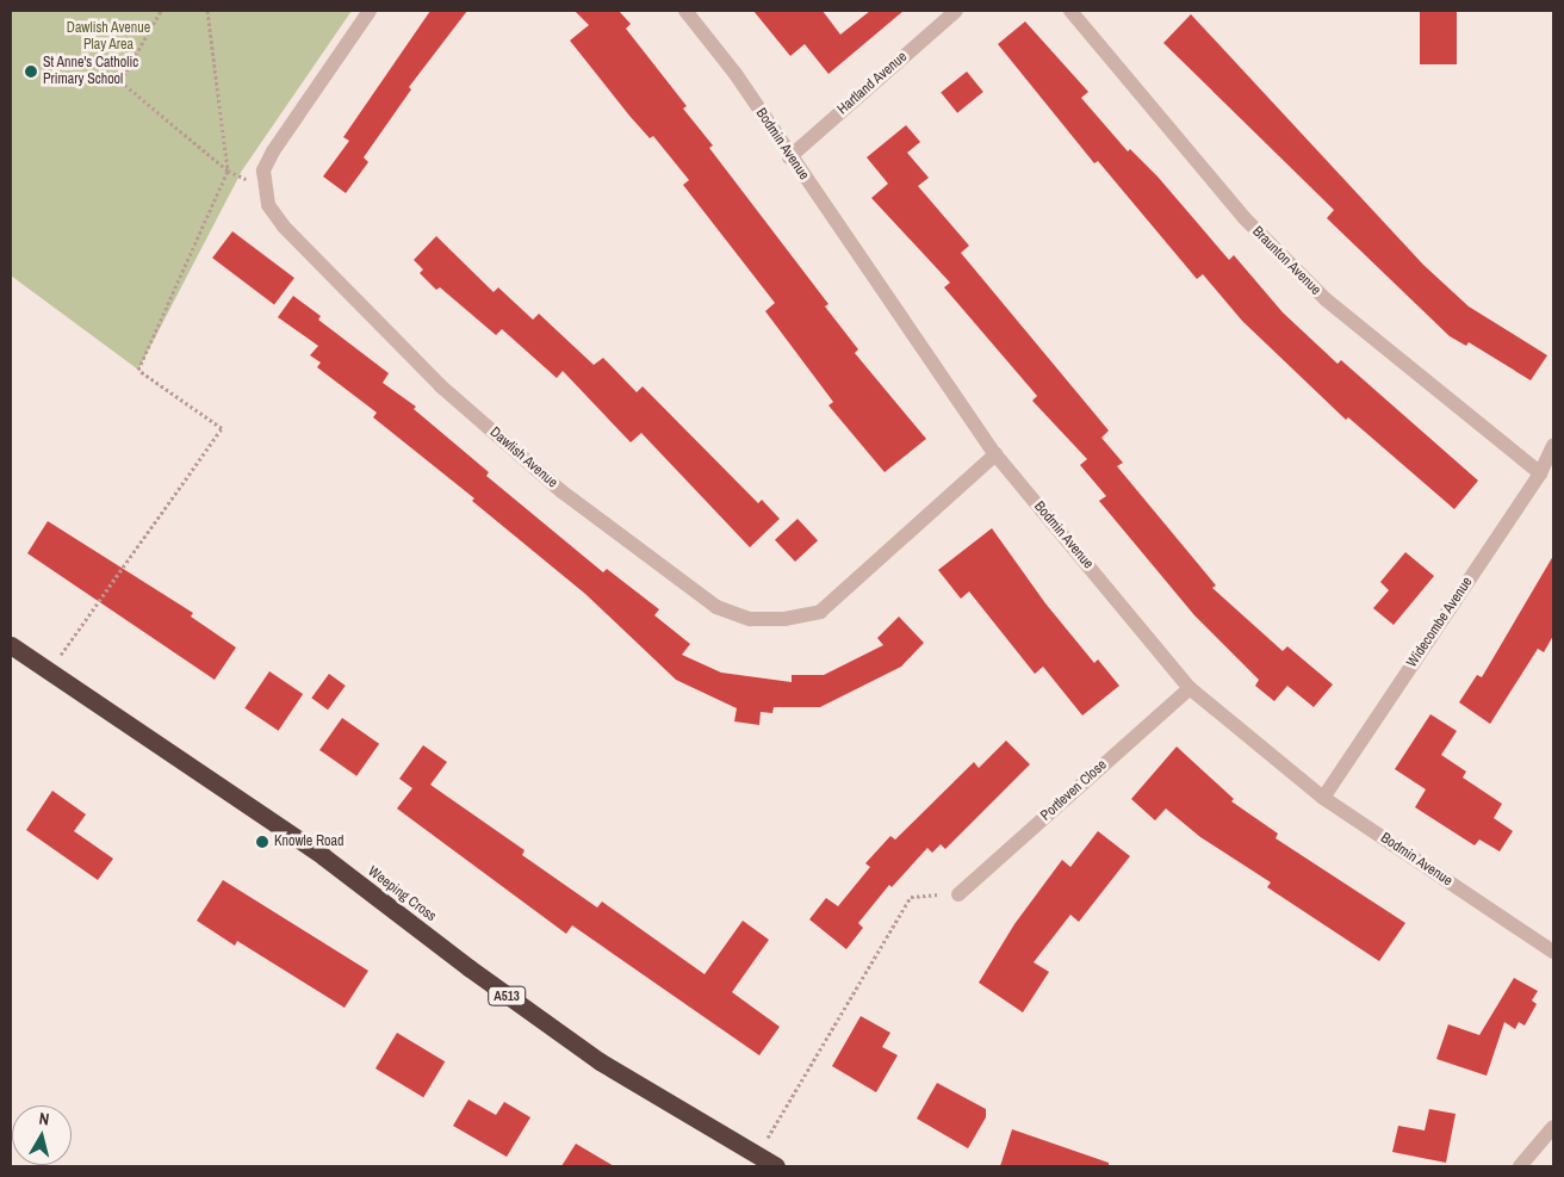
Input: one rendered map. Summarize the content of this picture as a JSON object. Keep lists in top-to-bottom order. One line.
{"streets":{"highway":["Weeping Cross","A513"],"street":["Hartland Avenue","Bodmin Avenue","Braunton Avenue","Dawlish Avenue","Widecombe Avenue","Portleven Close"]},"crossings":[["Hartland Avenue","Bodmin Avenue"],["Bodmin Avenue","Dawlish Avenue"],["Bodmin Avenue","Widecombe Avenue"],["Bodmin Avenue","Portleven Close"],["Braunton Avenue","Widecombe Avenue"]],"parks":["Dawlish Avenue Play Area"],"places":["St Anne's Catholic Primary School","Knowle Road"],"north":"top"}
